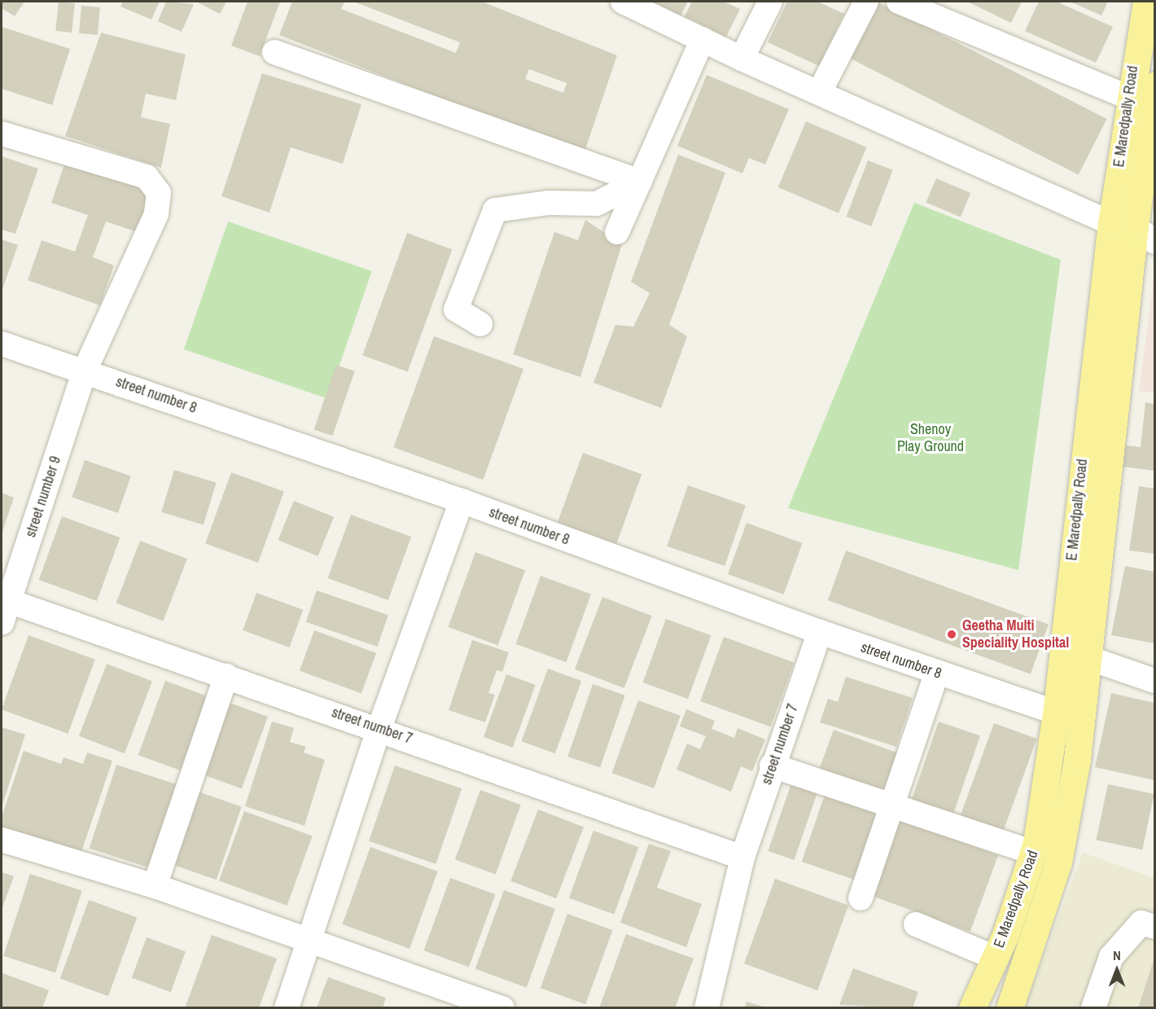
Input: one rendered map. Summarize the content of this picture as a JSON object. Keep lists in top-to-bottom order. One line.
{"streets":{"main road":["E Maredpally Road"],"street":["street number 8","street number 9","street number 7"]},"crossings":[["E Maredpally Road","street number 8"],["street number 8","street number 9"],["street number 8","street number 7"],["street number 9","street number 7"]],"parks":["Shenoy Play Ground"],"places":["Geetha Multi Speciality Hospital"],"north":"top"}
